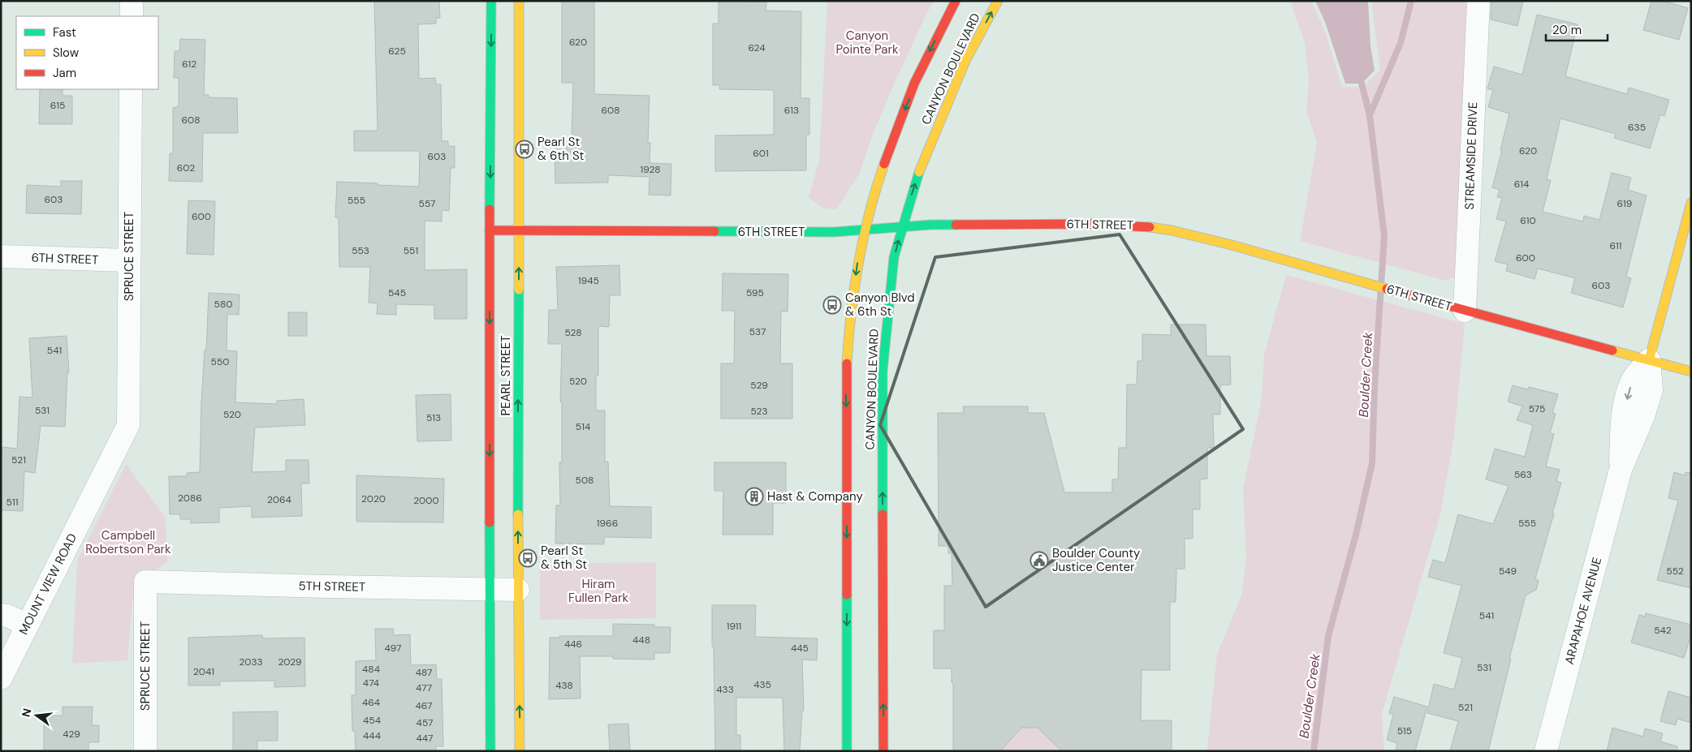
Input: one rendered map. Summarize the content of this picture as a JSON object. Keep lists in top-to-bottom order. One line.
{"streets":{"street":["CANYON BOULEVARD","STREAMSIDE DRIVE","6TH STREET","SPRUCE STREET","PEARL STREET","MOUNT VIEW ROAD","5TH STREET","ARAPAHOE AVENUE"]},"crossings":[["CANYON BOULEVARD","6TH STREET"],["STREAMSIDE DRIVE","6TH STREET"],["6TH STREET","SPRUCE STREET"],["6TH STREET","PEARL STREET"],["6TH STREET","ARAPAHOE AVENUE"],["SPRUCE STREET","MOUNT VIEW ROAD"],["SPRUCE STREET","5TH STREET"],["PEARL STREET","5TH STREET"]],"water":["Boulder Creek"],"parks":["Canyon Pointe Park","Campbell Robertson Park","Hiram Fullen Park"],"places":{"bus stop":["Pearl St & 6th St","Canyon Blvd & 6th St","Pearl St & 5th St"],"building":["Hast & Company"],"public building":["Boulder County Justice Center"]},"house_numbers":["620","624","625","612","615","608","613","608","635","620","601","603","602","1928","614","603","555","557","619","600","610","611","553","551","600","1945","603","545","595","580","537","528","541","550","520","529","575","531","523","520","513","514","521","563","508","2086","2020","2064","2000","511","1966","555","549","552","541","1911","542","448","446","497","445","2033","2029","531","484","2041","487","474","435","438","477","433","464","467","521","454","457","515","429","444","447"],"legend":["Fast","Slow","Jam"],"scale_bar":"20 m","north":"left"}
